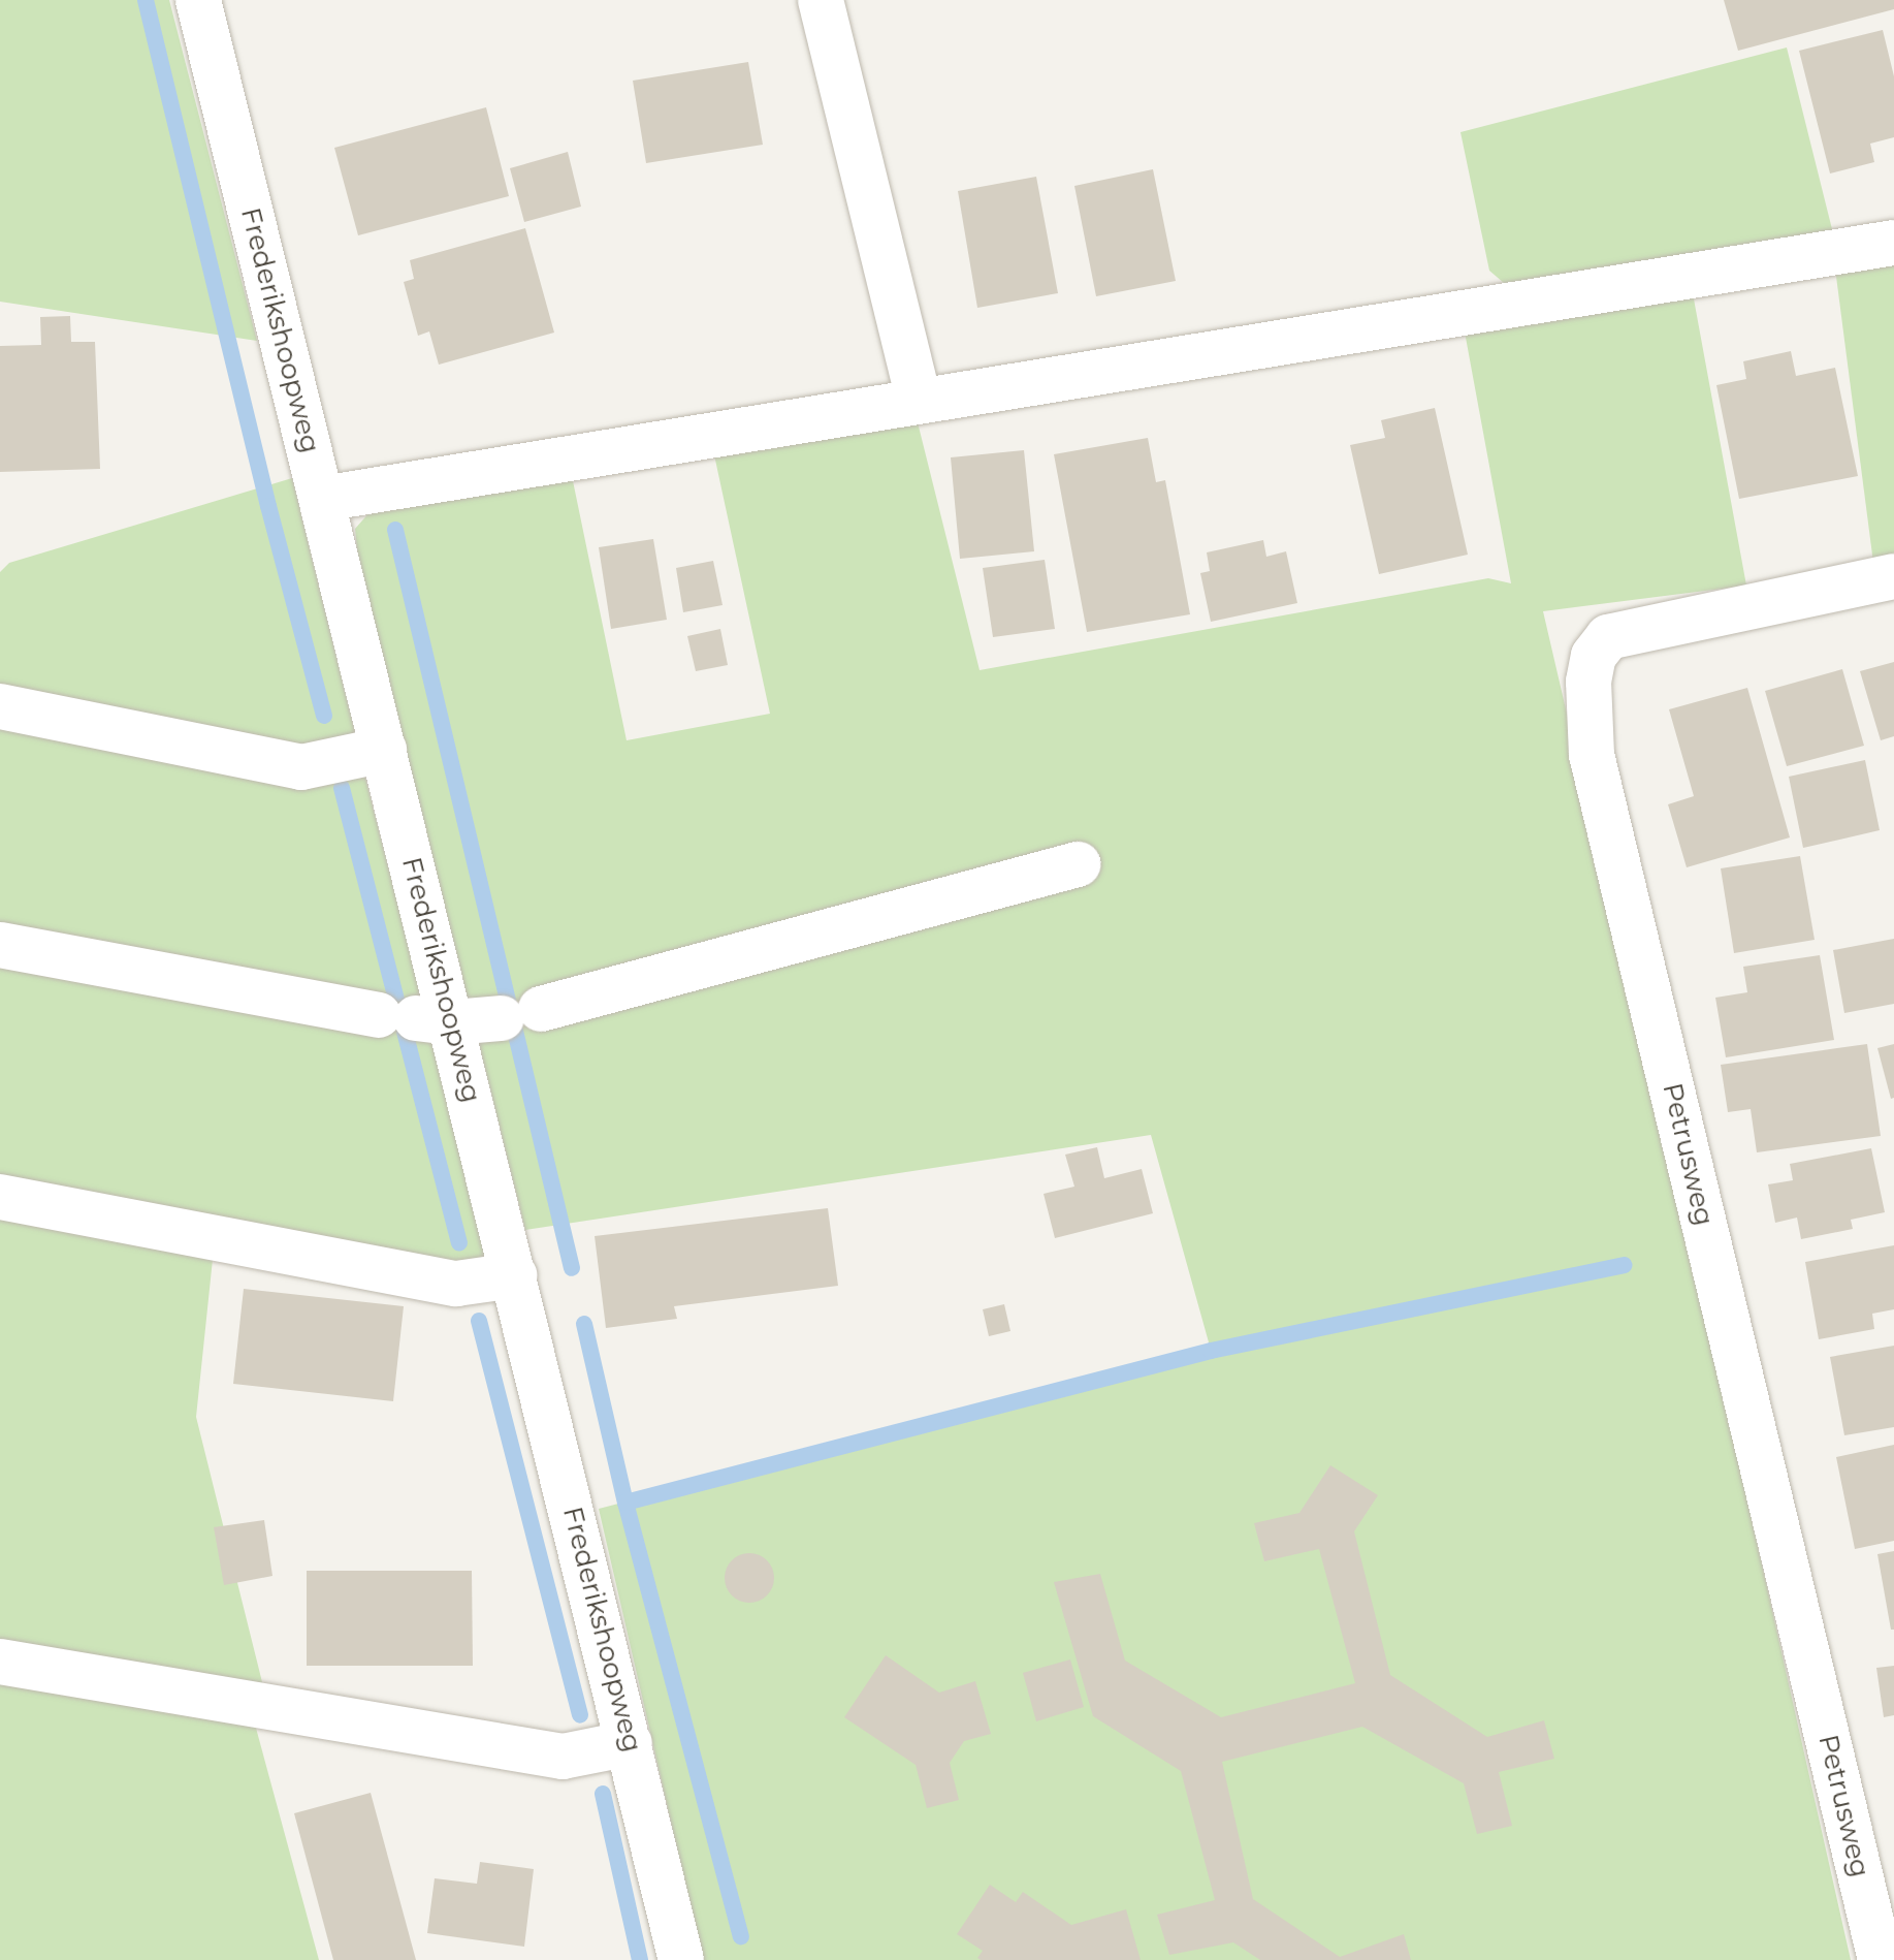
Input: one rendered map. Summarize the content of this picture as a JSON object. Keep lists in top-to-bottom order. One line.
{"streets":{"street":["Frederikshoopweg","Petrusweg"]}}
